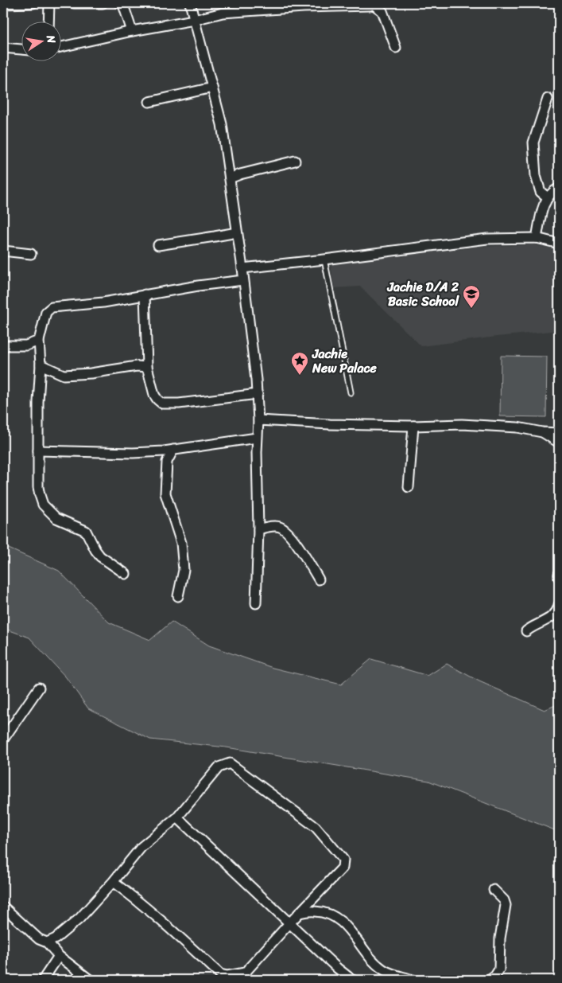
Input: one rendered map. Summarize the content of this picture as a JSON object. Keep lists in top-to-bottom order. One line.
{"places":{"school or university":["Jachie D/A 2 Basic School"],"place":["Jachie New Palace"]},"north":"right"}
